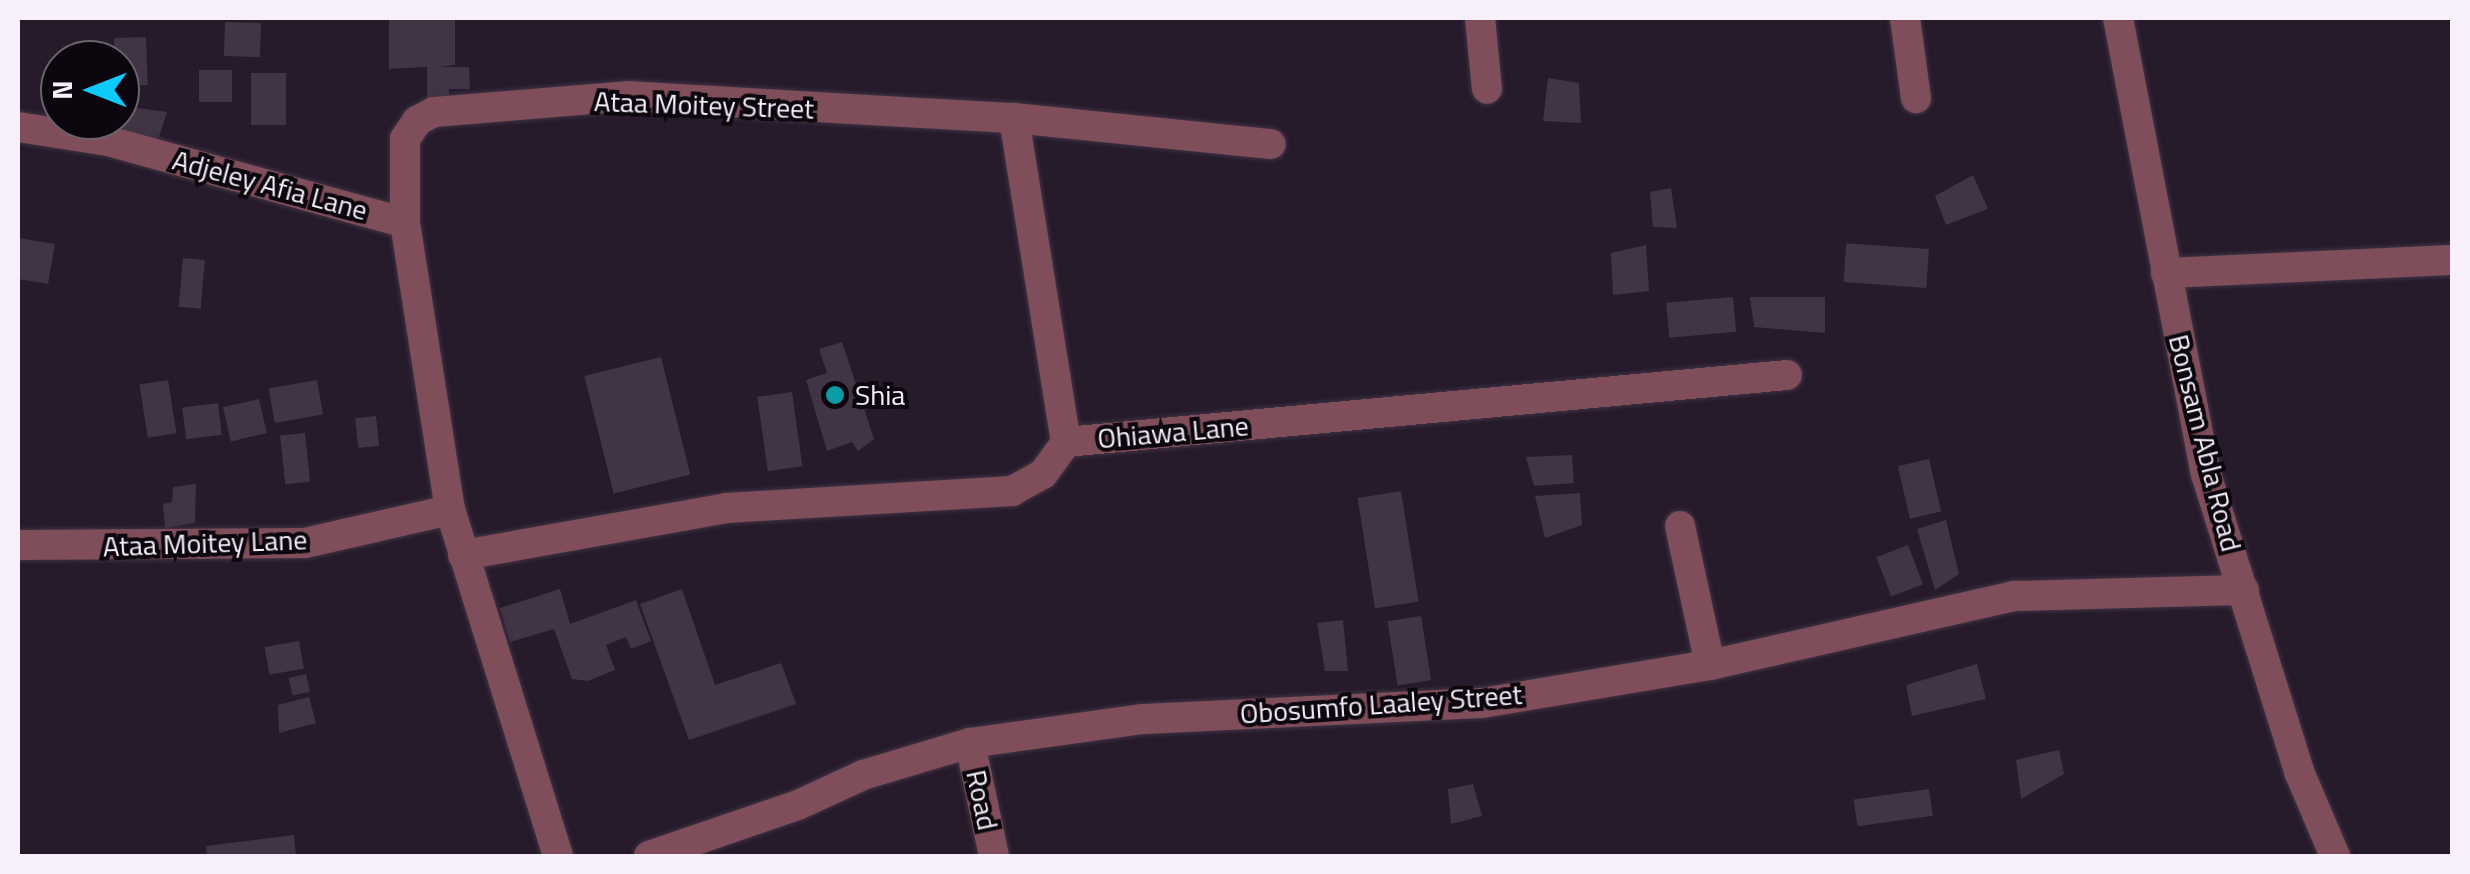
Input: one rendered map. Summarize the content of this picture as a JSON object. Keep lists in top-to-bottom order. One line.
{"streets":{"street":["Ataa Moitey Street","Adjeley Afia Lane","Ohiawa Lane","Bonsam Abla Road","Ataa Moitey Lane","Obosumfo Laaley Street","Road"]},"crossings":[["Ataa Moitey Street","Adjeley Afia Lane"],["Ataa Moitey Street","Ohiawa Lane"],["Ataa Moitey Street","Ataa Moitey Lane"],["Bonsam Abla Road","Obosumfo Laaley Street"],["Obosumfo Laaley Street","Road"]],"places":["Shia"],"north":"left"}
